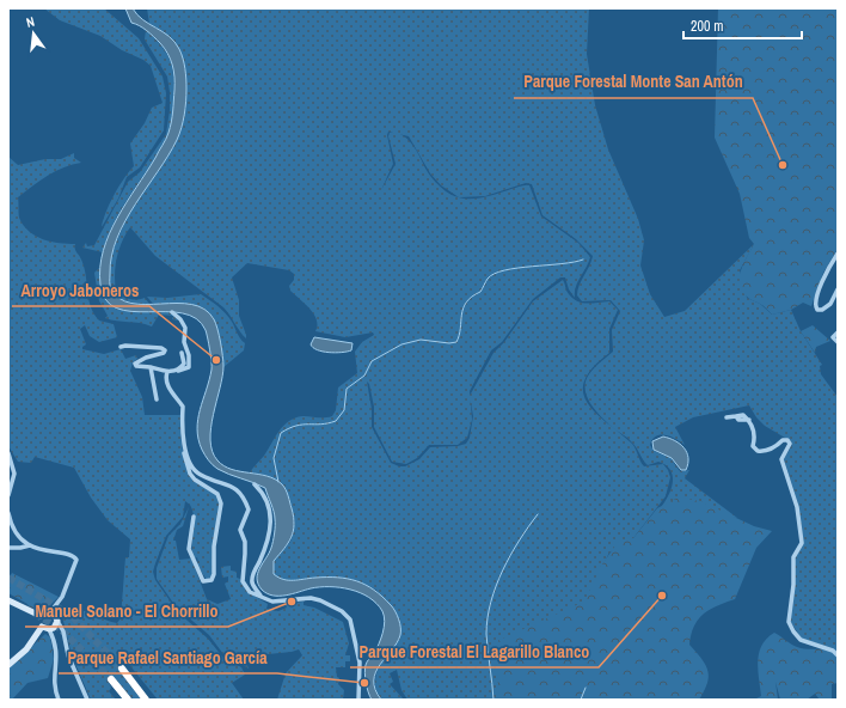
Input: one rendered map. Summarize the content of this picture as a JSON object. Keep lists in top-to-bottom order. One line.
{"places":["Parque Forestal Monte San Antón","Arroyo Jaboneros","Parque Forestal El Lagarillo Blanco","Manuel Solano - El Chorrillo","Parque Rafael Santiago García"],"scale_bar":"200 m","north":"top"}
